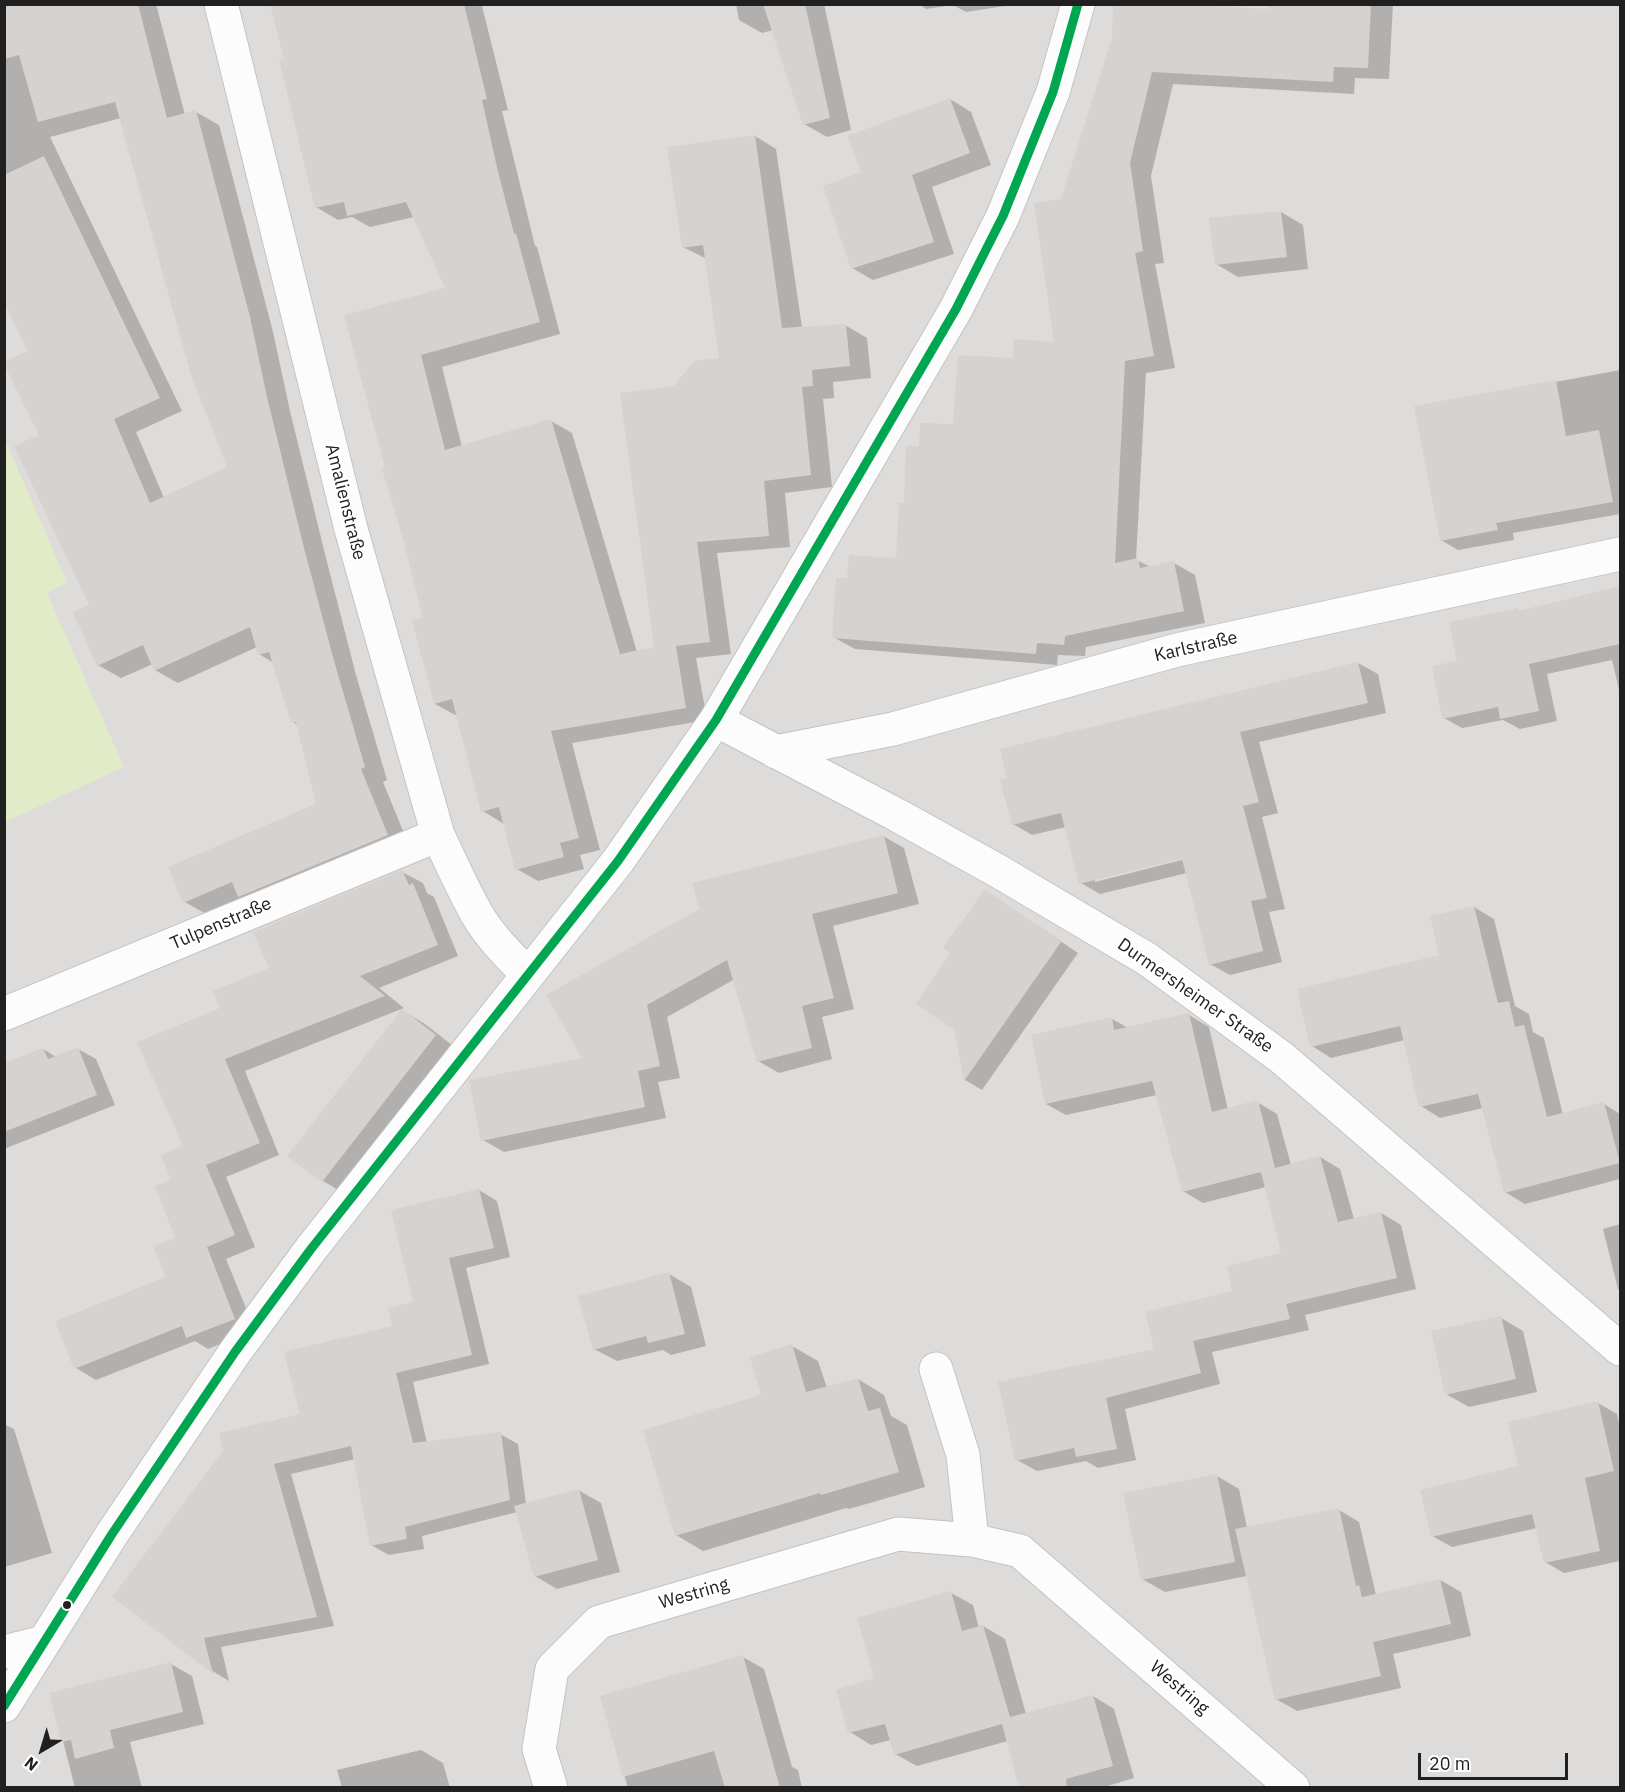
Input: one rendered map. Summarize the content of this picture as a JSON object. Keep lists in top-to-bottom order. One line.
{"streets":{"street":["Amalienstraße","Karlstraße","Tulpenstraße","Durmersheimer Straße","Westring"]},"crossings":[["Amalienstraße","Tulpenstraße"],["Karlstraße","Durmersheimer Straße"]],"scale_bar":"20 m","north":"bottom left"}
